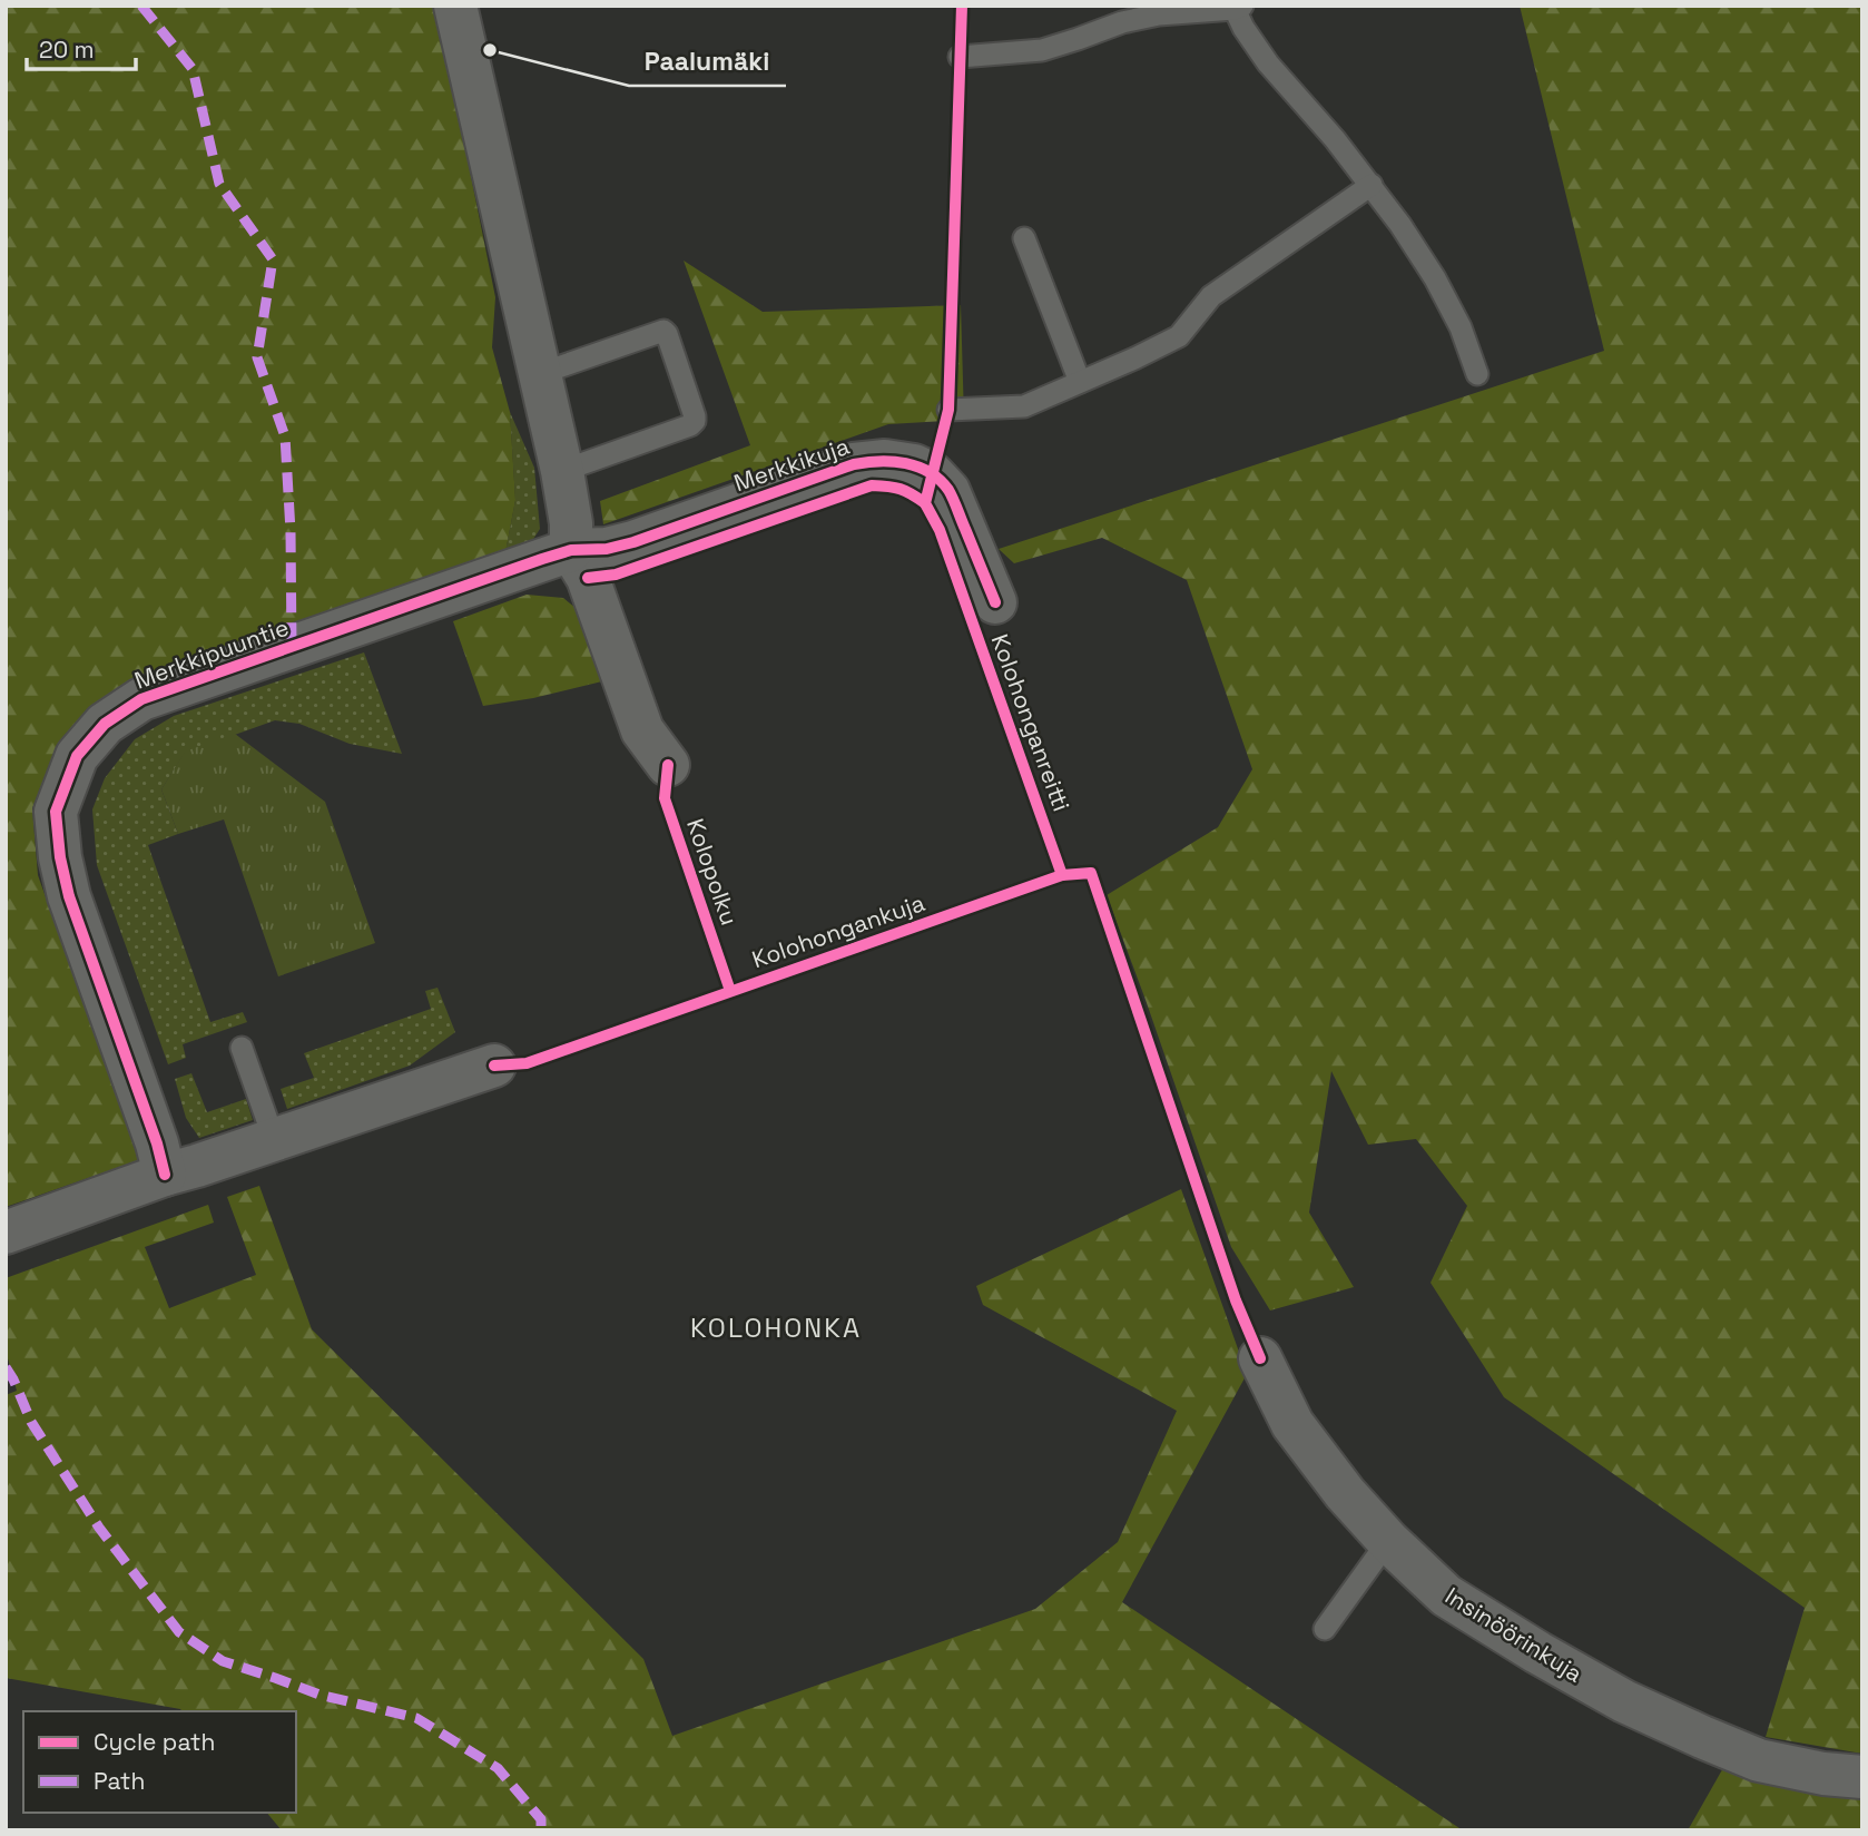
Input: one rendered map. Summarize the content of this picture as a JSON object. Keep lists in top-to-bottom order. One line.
{"streets":{"street":["Merkkikuja","Merkkipuuntie","Insinöörinkuja"],"cycle path":["Kolohonganreitti","Kolopolku","Kolohongankuja"]},"crossings":[["Merkkikuja","Merkkipuuntie"]],"districts":["KOLOHONKA"],"places":["Paalumäki"],"legend":["Cycle path","Path"],"scale_bar":"20 m"}
